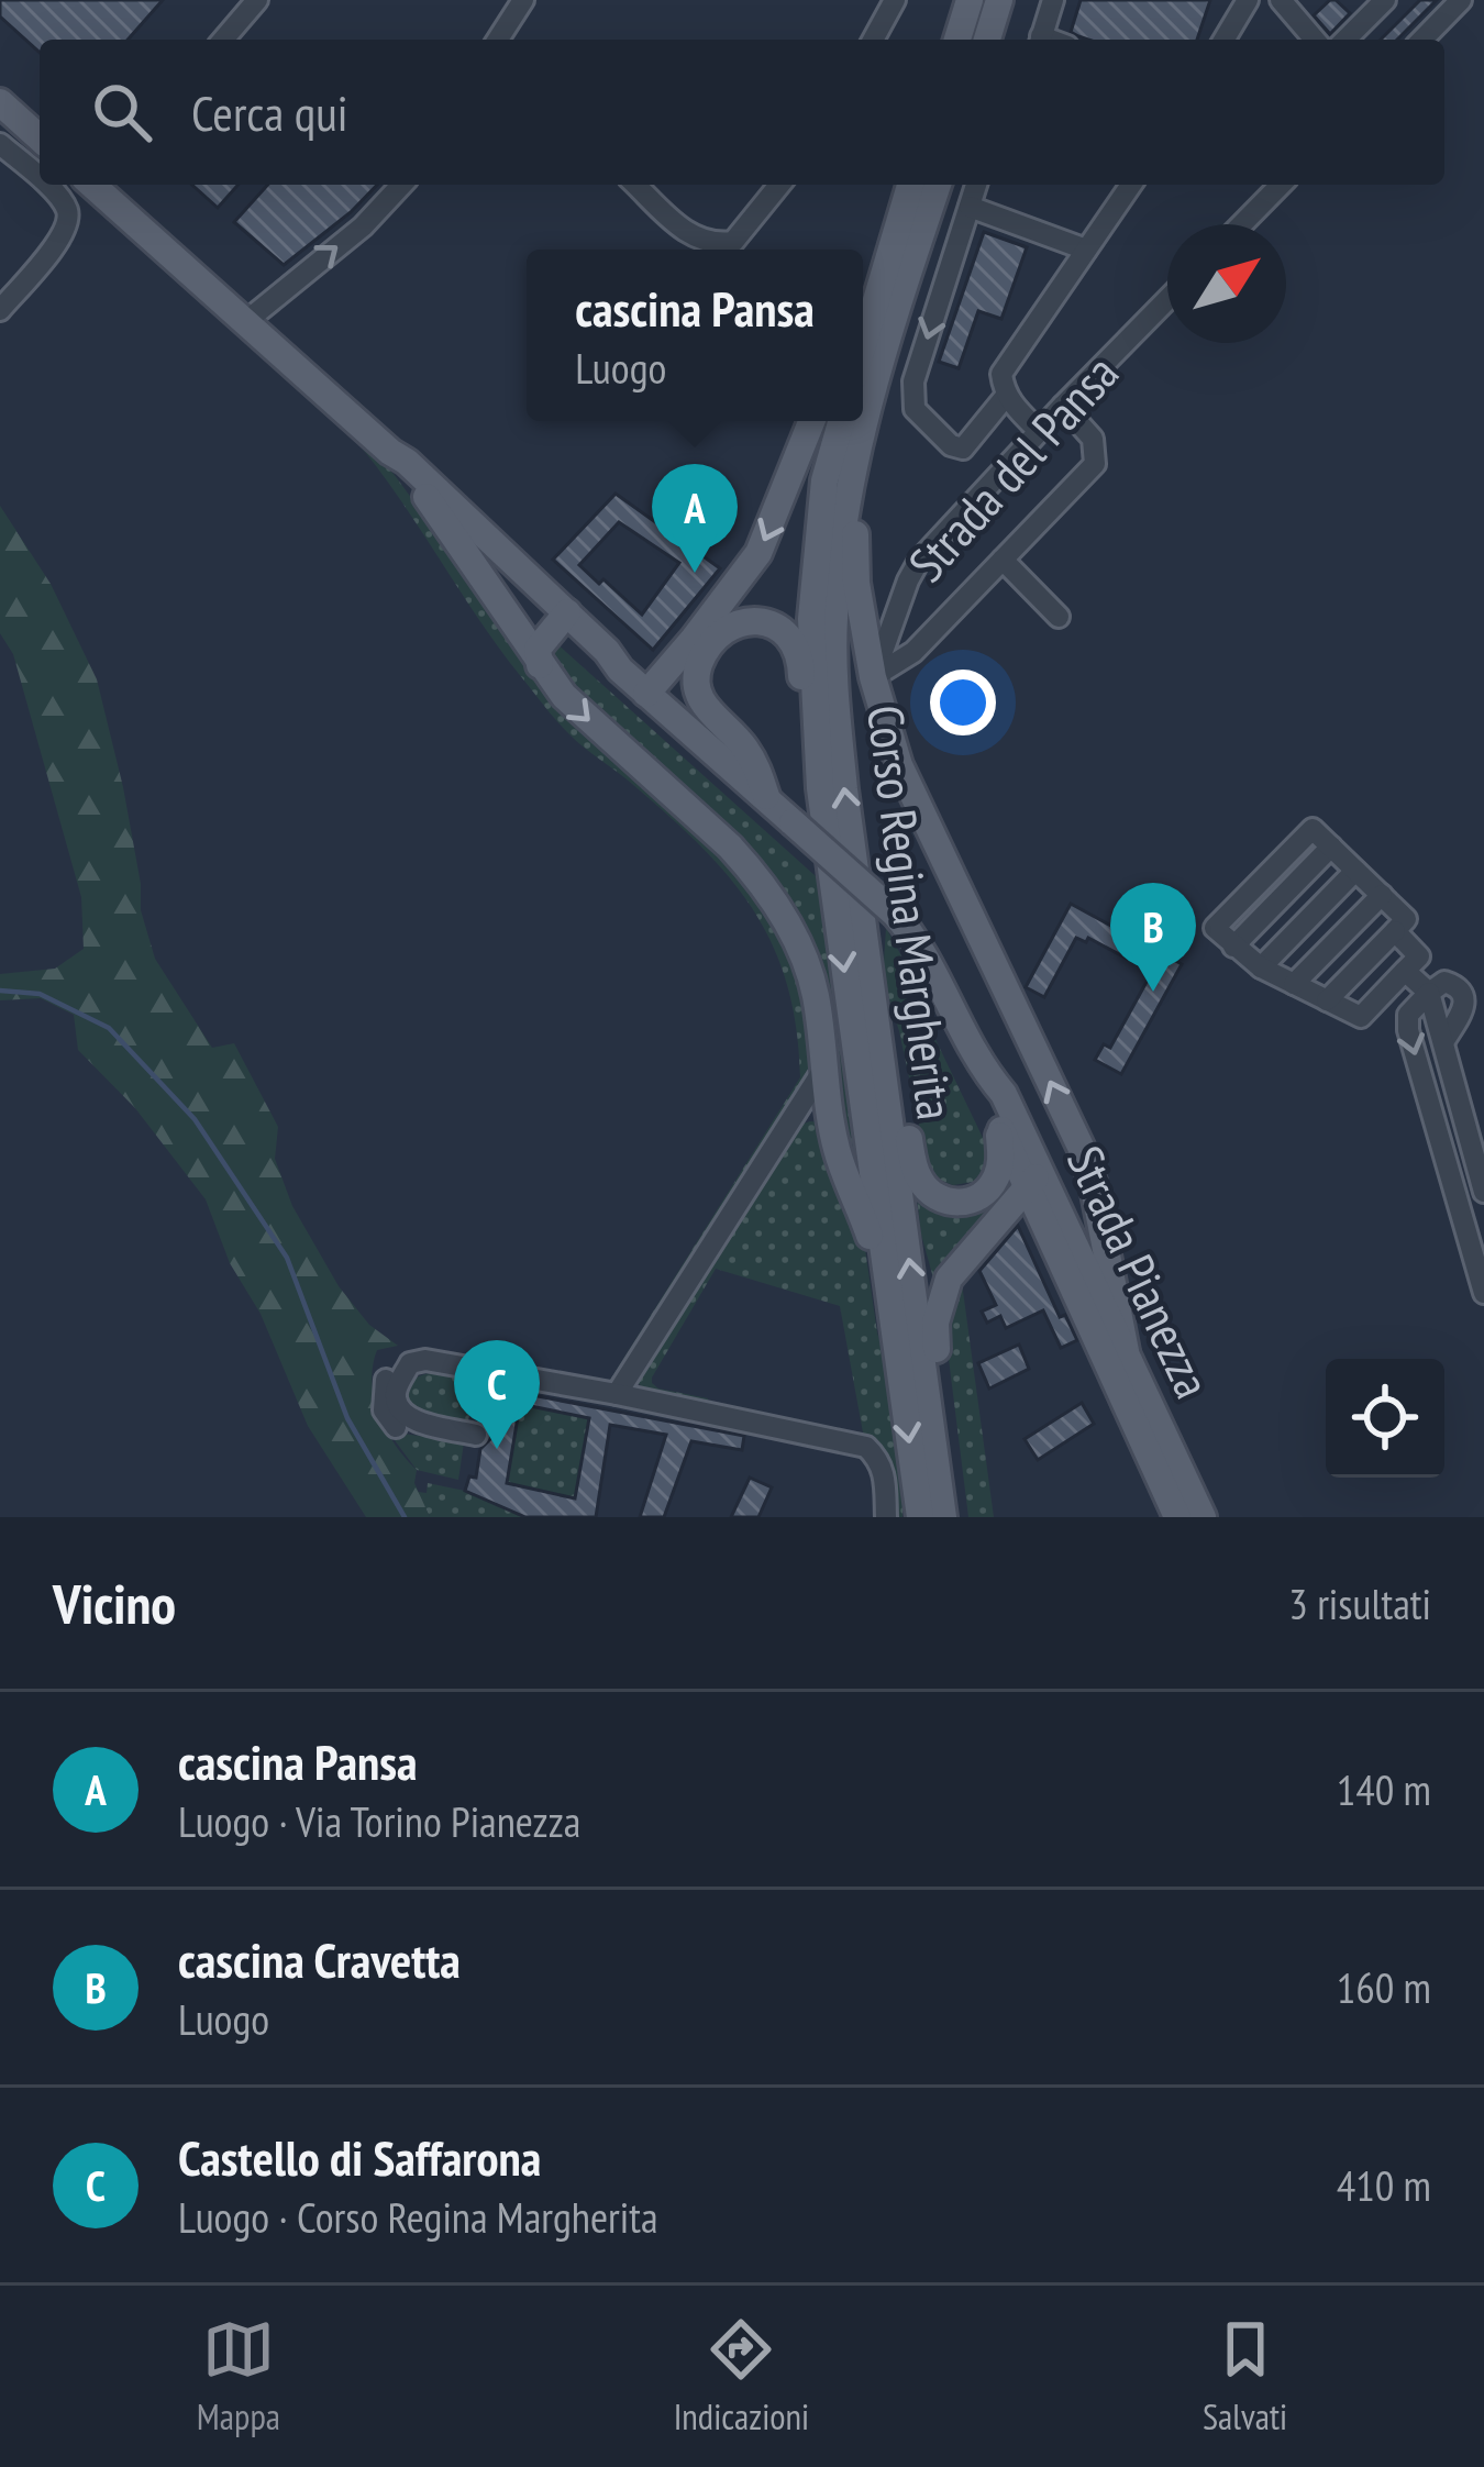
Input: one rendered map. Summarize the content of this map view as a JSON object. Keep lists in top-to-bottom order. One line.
{"streets":{"main road":["Corso Regina Margherita","Strada Pianezza"],"street":["Strada del Pansa"]},"crossings":[["Strada del Pansa","Corso Regina Margherita"]],"north":"top right","page":{"search":"Cerca qui","popup":["cascina Pansa","Luogo"],"pins":["A","B","C"],"heading":["Vicino","3 risultati"],"list":[{"mark":"A","name":"cascina Pansa","note":"Luogo · Via Torino Pianezza","value":"140 m"},{"mark":"B","name":"cascina Cravetta","note":"Luogo","value":"160 m"},{"mark":"C","name":"Castello di Saffarona","note":"Luogo · Corso Regina Margherita","value":"410 m"}],"nav":["Mappa","Indicazioni","Salvati"]}}
